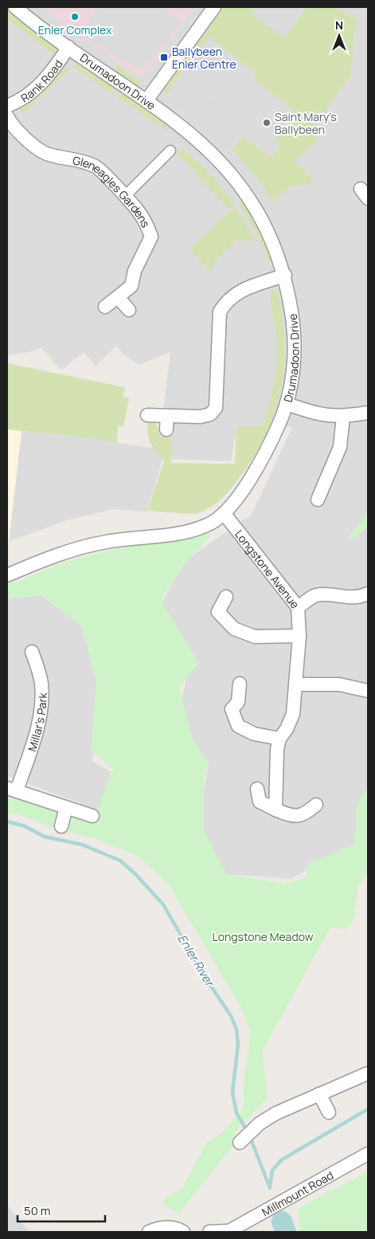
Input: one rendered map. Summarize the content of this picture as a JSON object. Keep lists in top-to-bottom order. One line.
{"streets":{"street":["Rank Road","Drumadoon Drive","Gleneagles Gardens","Longstone Avenue","Millar's Park","Millmount Road"]},"crossings":[["Rank Road","Drumadoon Drive"],["Drumadoon Drive","Longstone Avenue"]],"water":["Enler River"],"parks":["Longstone Meadow"],"places":{"other":["Enler Complex","Saint Mary's Ballybeen"],"transit":["Ballybeen Enler Centre"]},"scale_bar":"50 m","north":"top"}
